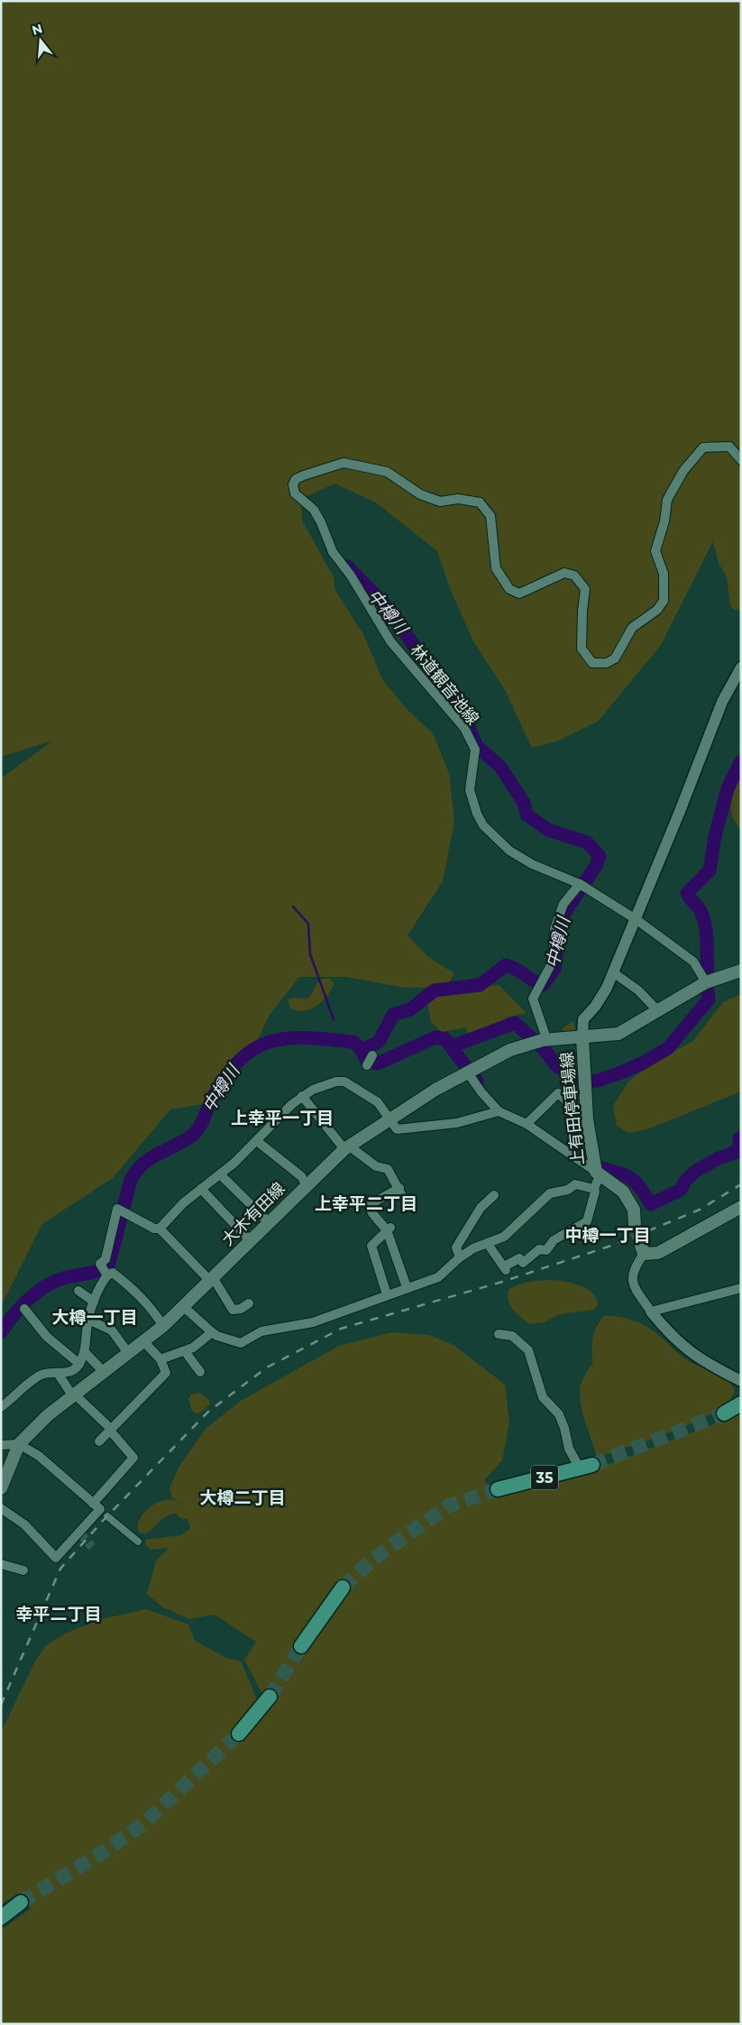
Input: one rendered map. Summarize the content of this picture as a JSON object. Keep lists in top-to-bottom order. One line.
{"streets":{"highway":["35"],"main road":["上有田停車場線","大木有田線"],"street":["林道観音池線"]},"crossings":[["上有田停車場線","大木有田線"]],"districts":["上幸平一丁目","上幸平二丁目","中樽一丁目","大樽一丁目","大樽二丁目","幸平二丁目"],"water":["中樽川"],"north":"top"}
